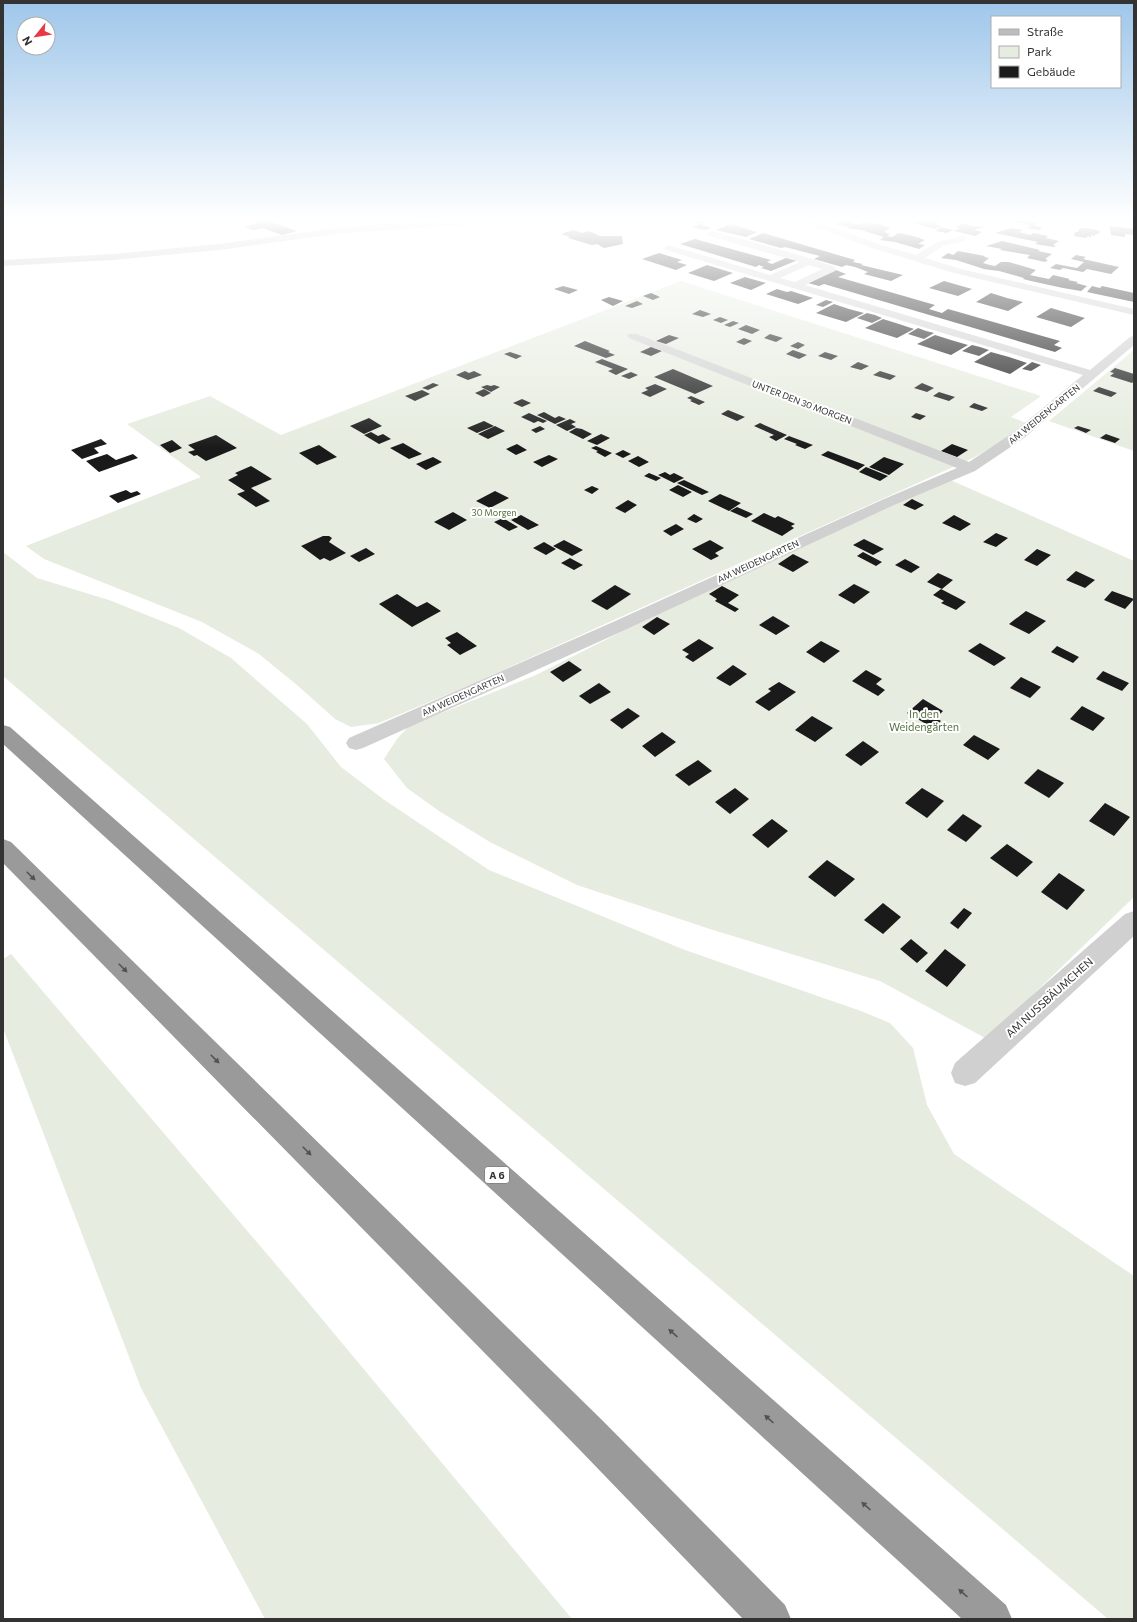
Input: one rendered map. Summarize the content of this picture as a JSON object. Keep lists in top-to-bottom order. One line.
{"streets":{"highway":["A 6"],"street":["UNTER DEN 30 MORGEN","AM WEIDENGARTEN","AM NUSSBÄUMCHEN"]},"crossings":[["UNTER DEN 30 MORGEN","AM WEIDENGARTEN"]],"parks":["30 Morgen","In den Weidengärten"],"legend":["Straße","Park","Gebäude"],"north":"bottom left"}
